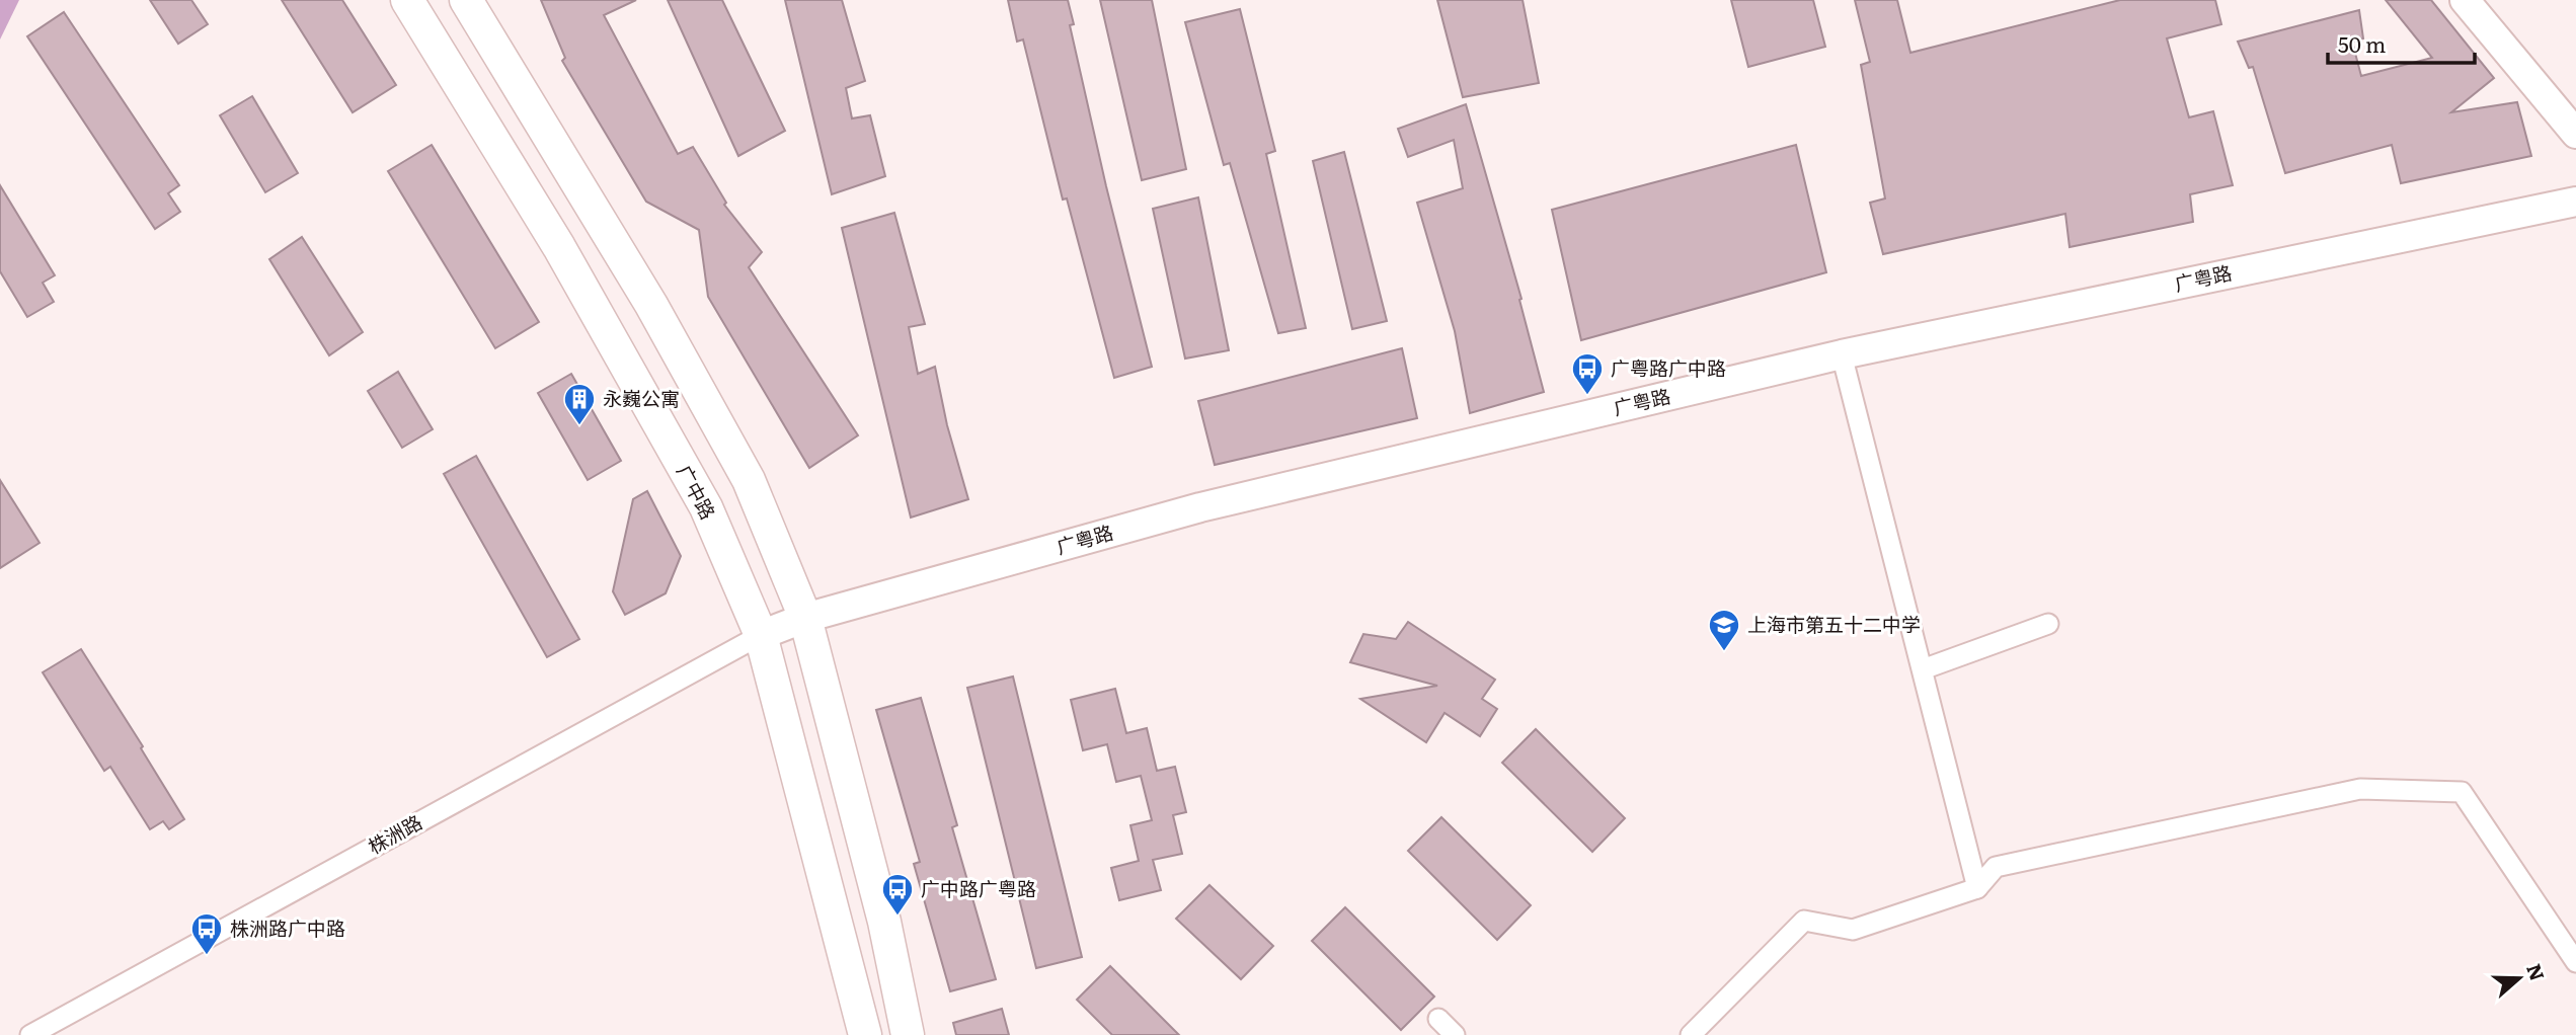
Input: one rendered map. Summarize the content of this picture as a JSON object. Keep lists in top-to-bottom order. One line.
{"streets":{"main road":["广粤路","广中路"],"street":["株洲路"]},"crossings":[["广粤路","广中路"],["广粤路","株洲路"],["广中路","株洲路"]],"places":{"bus stop":["广粤路广中路","广中路广粤路","株洲路广中路"],"building":["永巍公寓"],"school or university":["上海市第五十二中学"]},"scale_bar":"50 m","north":"right"}
